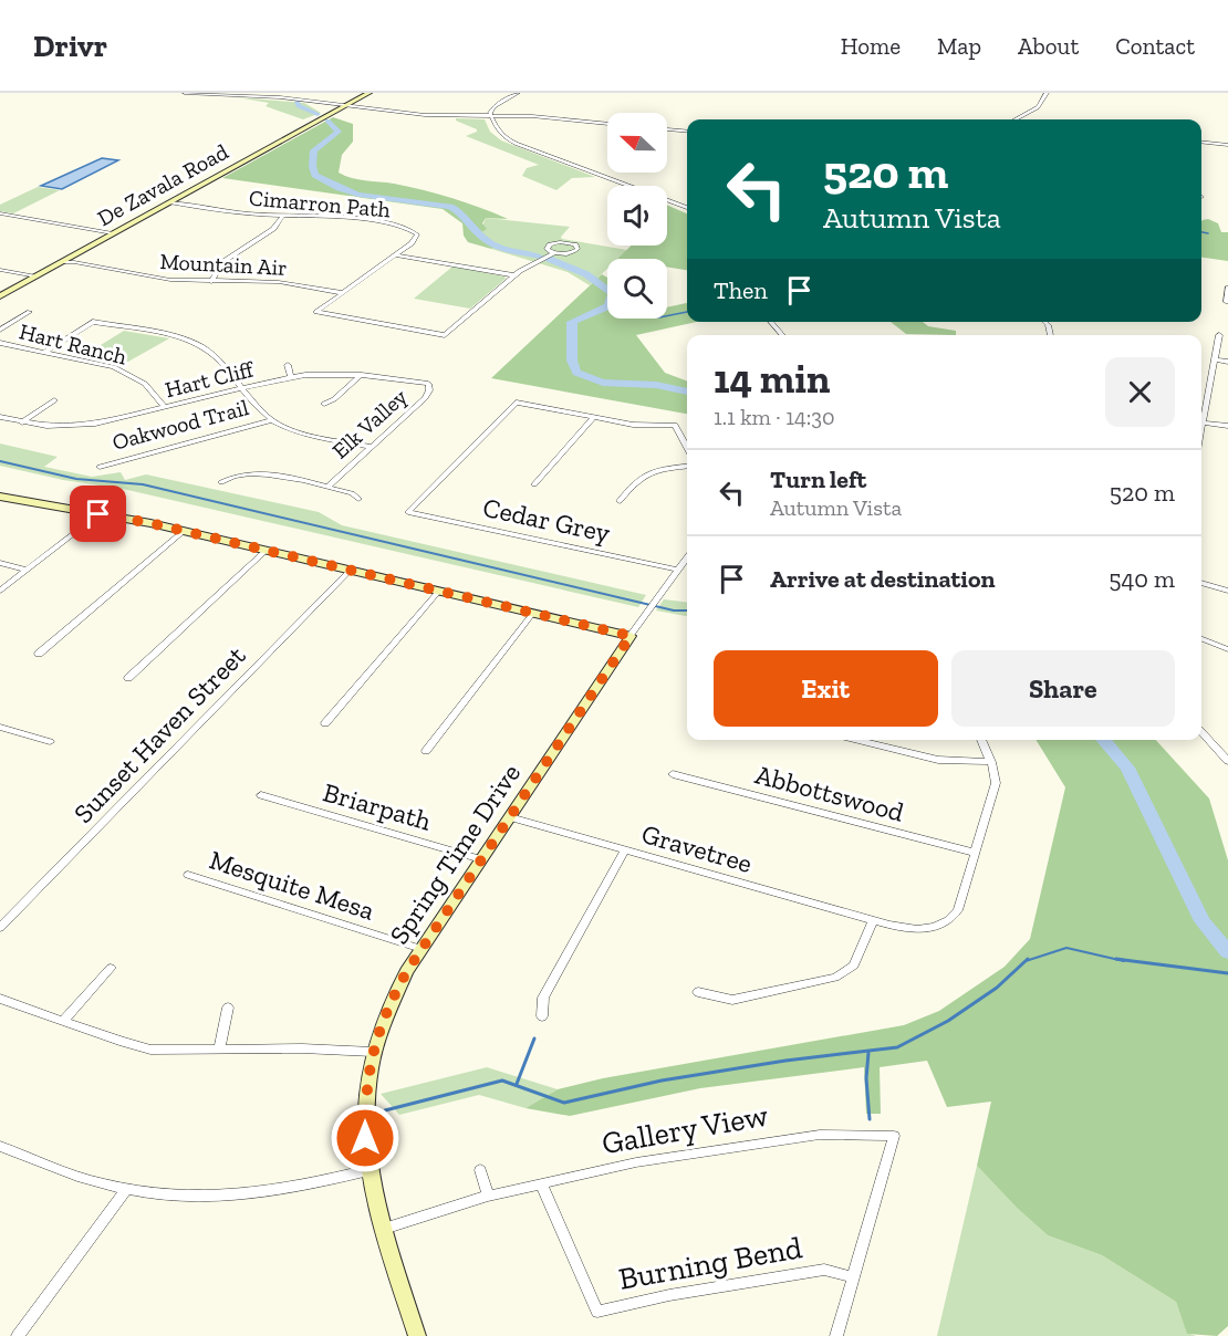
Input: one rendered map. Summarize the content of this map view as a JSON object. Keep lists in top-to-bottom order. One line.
{"streets":{"street":["De Zavala Road","Cimarron Path","Mountain Air","Hart Ranch","Hart Cliff","Elk Valley","Oakwood Trail","Cedar Grey","Sunset Haven Street","Abbottswood","Briarpath","Gravetree","Spring Time Drive","Mesquite Mesa","Gallery View","Burning Bend"]},"crossings":[["De Zavala Road","Cimarron Path"],["De Zavala Road","Mountain Air"],["Cimarron Path","Mountain Air"],["Hart Ranch","Hart Cliff"],["Hart Cliff","Elk Valley"],["Cedar Grey","Spring Time Drive"],["Abbottswood","Gravetree"],["Briarpath","Spring Time Drive"],["Gravetree","Spring Time Drive"],["Spring Time Drive","Mesquite Mesa"],["Spring Time Drive","Gallery View"],["Gallery View","Burning Bend"]],"north":"left","page":{"header":"Drivr","nav":["Home","Map","About","Contact"],"turn":["520 m","Autumn Vista"],"then":"Then","heading":["14 min","1.1 km · 14:30"],"list":[{"name":"Turn left","note":"Autumn Vista","value":"520 m"},{"name":"Arrive at destination","value":"540 m"}],"buttons":["Exit","Share"]}}
